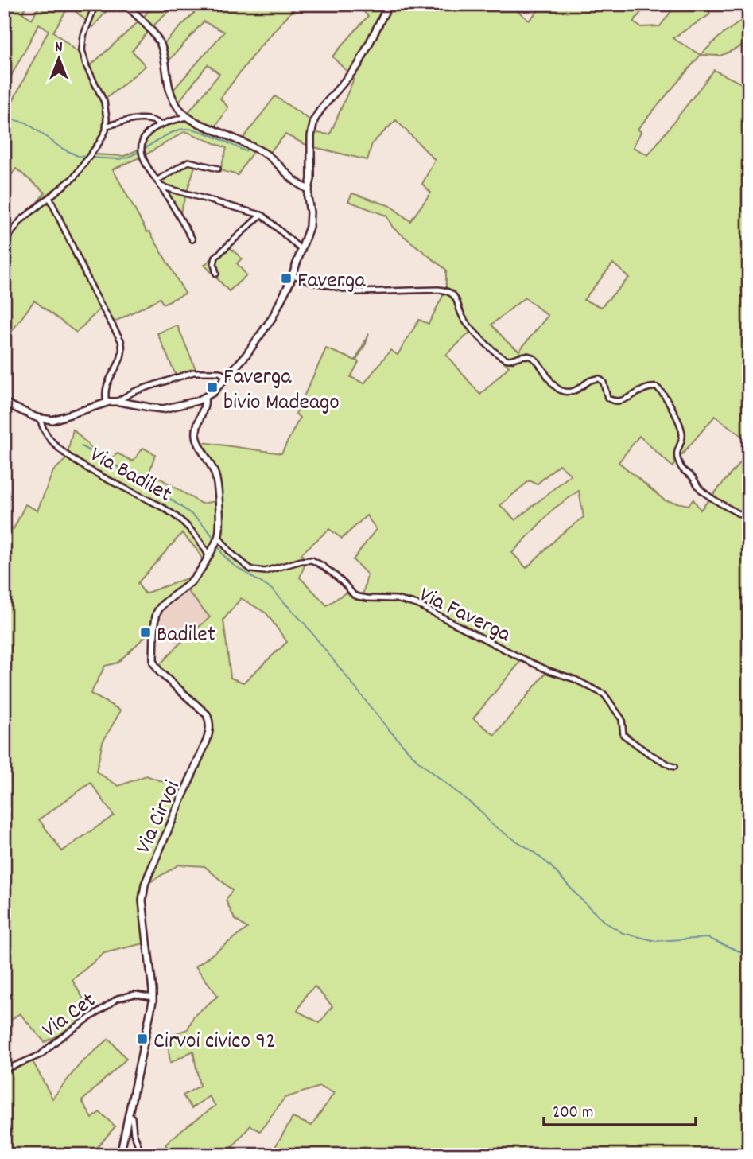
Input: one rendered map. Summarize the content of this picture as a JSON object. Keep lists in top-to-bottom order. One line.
{"streets":{"street":["Via Badilet","Via Faverga","Via Cirvoi","Via Cet"]},"crossings":[["Via Badilet","Via Cirvoi"],["Via Faverga","Via Cirvoi"],["Via Cirvoi","Via Cet"]],"places":{"transit":["Faverga","Faverga bivio Madeago","Badilet","Cirvoi civico 92"]},"scale_bar":"200 m","north":"top"}
